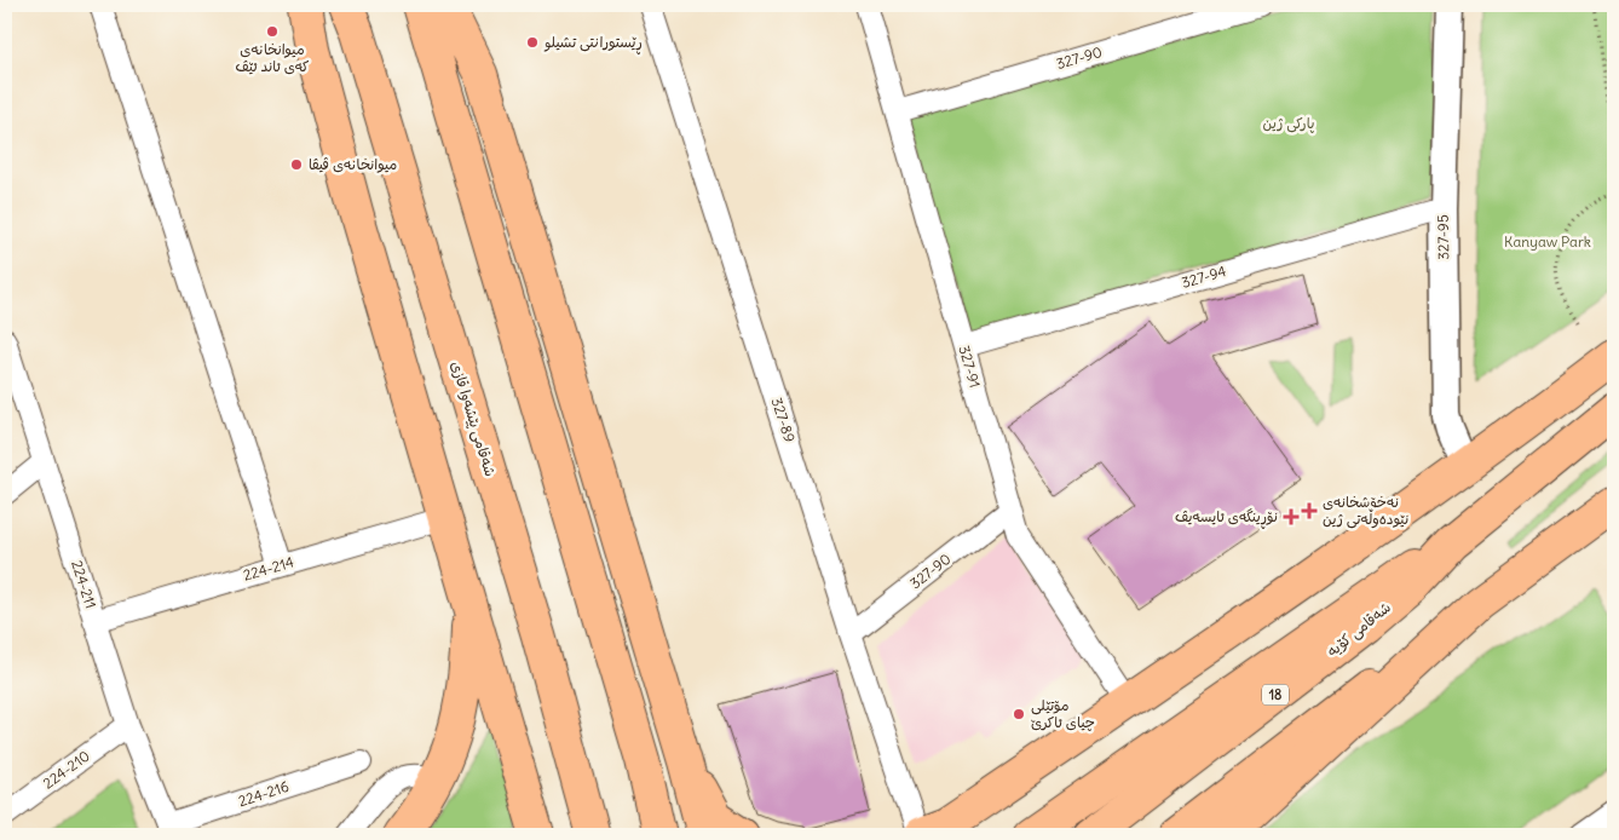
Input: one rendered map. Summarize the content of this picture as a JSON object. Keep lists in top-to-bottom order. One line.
{"streets":{"main road":["شەقامی پێشەوا قازی","شەقامی کۆیە","18"],"street":["327-90","327-95","327-94","327-91","327-89","224-214","224-211","224-210","224-216"]},"crossings":[["327-90","327-91"],["327-90","327-89"],["327-95","327-94"],["327-94","327-91"],["224-214","224-211"],["224-211","224-210"],["224-211","224-216"]],"parks":["پارکی ژین","Kanyaw Park"],"places":{"other":["میوانخانەی کەی ئاند ئێڤ","ڕێستورانتی تشیلو","میوانخانەی ڤیڤا","مۆتێلی چیای ئاکرێ"],"health":["نەخۆشخانەی نێودەوڵەتی ژین","نۆڕینگەی ئایسەیڤ"]}}
